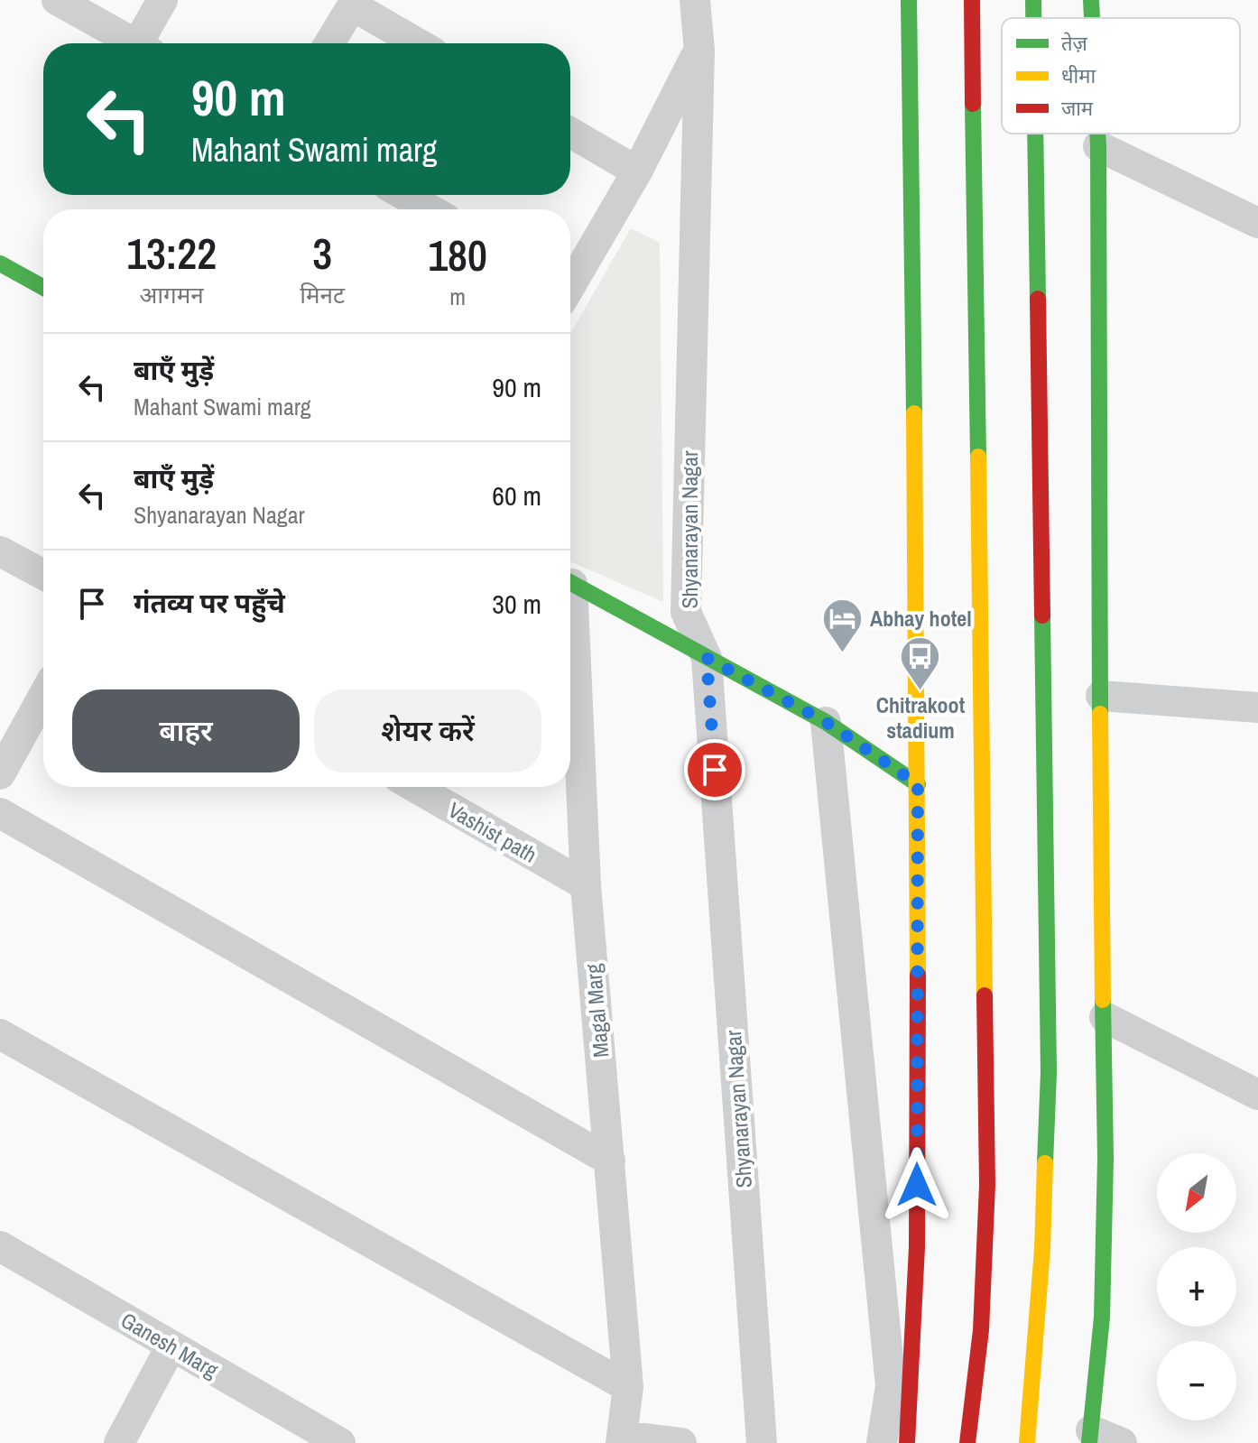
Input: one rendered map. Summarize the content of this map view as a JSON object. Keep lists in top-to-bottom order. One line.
{"streets":{"street":["Shyanarayan Nagar","Vashist path","Magal Marg","Ganesh Marg"]},"crossings":[["Vashist path","Magal Marg"]],"places":{"hotel":["Abhay hotel"],"bus stop":["Chitrakoot stadium"]},"legend":["तेज़","धीमा","जाम"],"north":"bottom left","page":{"turn":["90 m","Mahant Swami marg"],"eta":["13:22","आगमन","3","मिनट","180","m"],"list":[{"name":"बाएँ मुड़ें","note":"Mahant Swami marg","value":"90 m"},{"name":"बाएँ मुड़ें","note":"Shyanarayan Nagar","value":"60 m"},{"name":"गंतव्य पर पहुँचे","value":"30 m"}],"buttons":["बाहर","शेयर करें"],"map_buttons":["+","−"]}}
